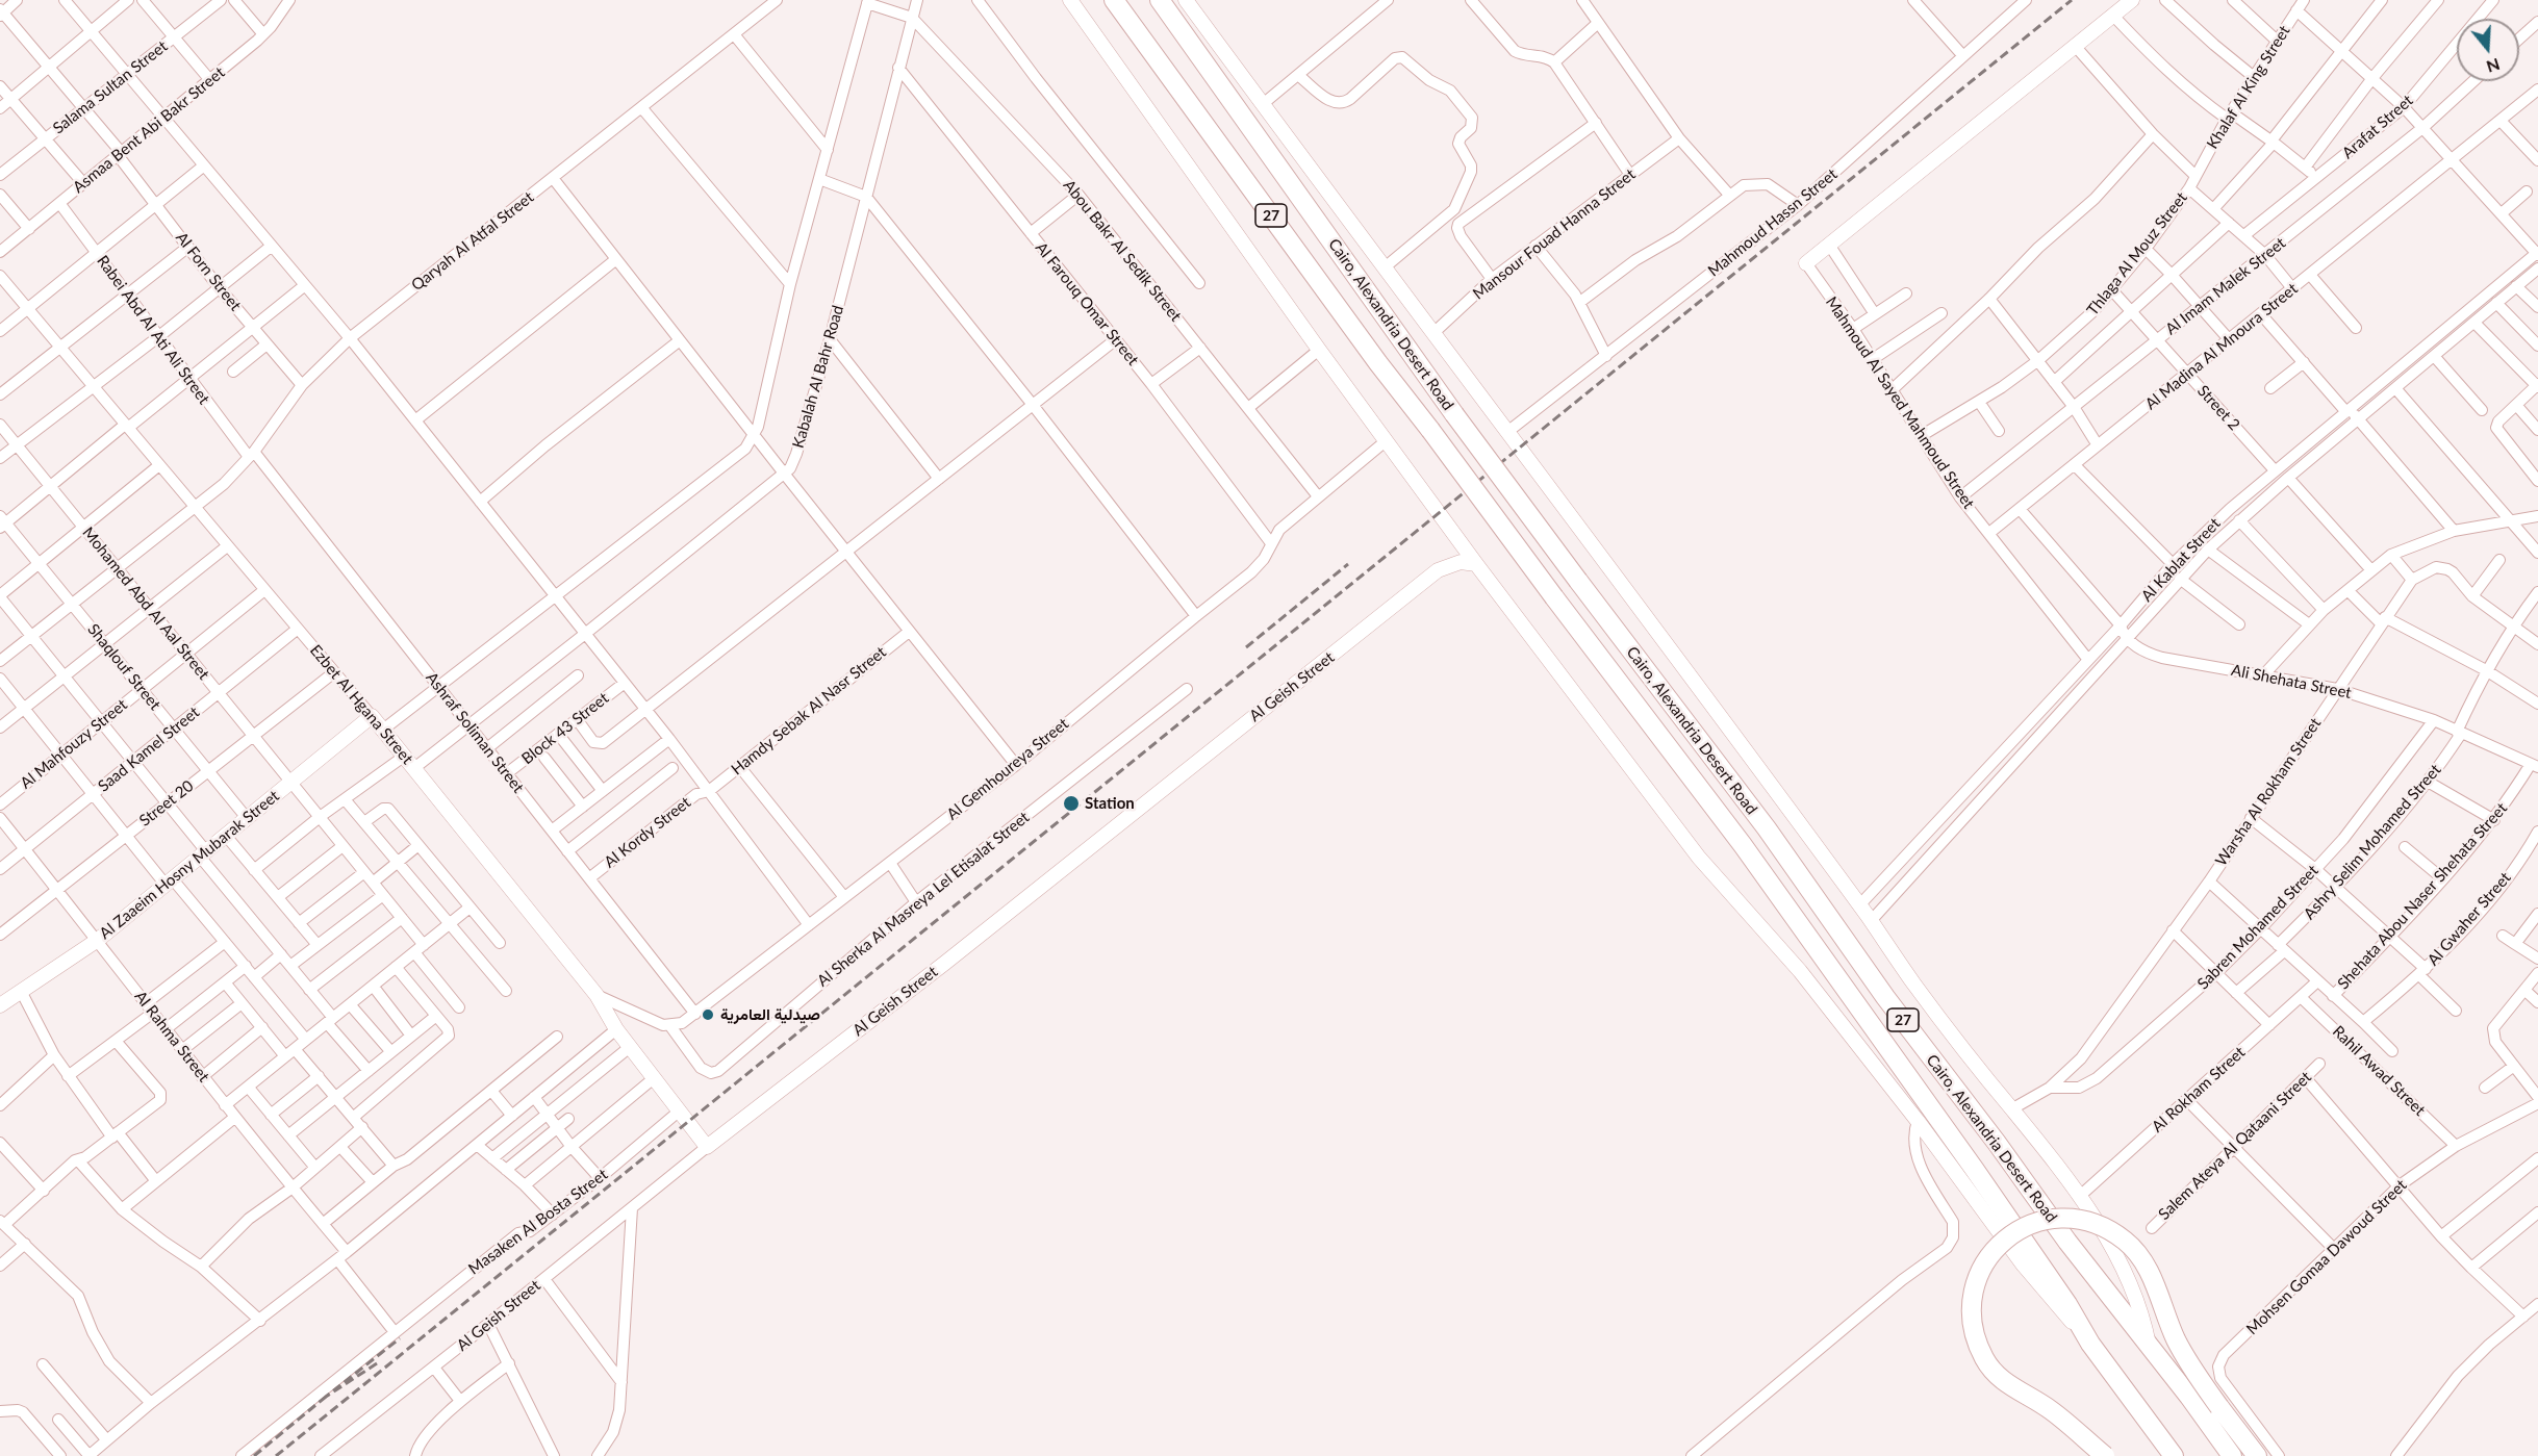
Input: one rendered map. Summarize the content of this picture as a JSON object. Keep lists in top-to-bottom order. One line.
{"streets":{"highway":["27","Cairo, Alexandria Desert Road"],"street":["Salama Sultan Street","Khalaf Al King Street","Arafat Street","Asmaa Bent Abi Bakr Street","Mahmoud Hassn Street","Mansour Fouad Hanna Street","Qaryah Al Atfal Street","Abou Bakr Al Sedik Street","Thlaga Al Mouz Street","Al Forn Street","Al Imam Malek Street","Al Farouq Omar Street","Rabei Abd Al Ati Ali Street","Al Madina Al Mnoura Street","Kabalah Al Bahr Road","Mahmoud Al Sayed Mahmoud Street","Street 2","Al Kablat Street","Mohamed Abd Al Aal Street","Shaqlouf Street","Ali Shehata Street","Al Geish Street","Ezbet Al Hgana Street","Hamdy Sebak Al Nasr Street","Block 43 Street","Ashraf Soliman Street","Al Mahfouzy Street","Saad Kamel Street","Al Gemhoureya Street","Warsha Al Rokham Street","Street 20","Al Kordy Street","Ashry Selim Mohamed Street","Al Zaaeim Hosny Mubarak Street","Shehata Abou Naser Shehata Street","Al Sherka Al Masreya Lel Etisalat Street","Al Gwaher Street","Sabren Mohamed Street","Al Rahma Street","Rahil Awad Street","Al Rokham Street","Salem Ateya Al Qataani Street","Masaken Al Bosta Street","Mohsen Gomaa Dawoud Street"]},"crossings":[["Salama Sultan Street","Al Forn Street"],["Khalaf Al King Street","Thlaga Al Mouz Street"],["Asmaa Bent Abi Bakr Street","Al Forn Street"],["Asmaa Bent Abi Bakr Street","Rabei Abd Al Ati Ali Street"],["Qaryah Al Atfal Street","Al Forn Street"],["Qaryah Al Atfal Street","Rabei Abd Al Ati Ali Street"],["Qaryah Al Atfal Street","Mohamed Abd Al Aal Street"],["Qaryah Al Atfal Street","Shaqlouf Street"],["Qaryah Al Atfal Street","Ezbet Al Hgana Street"],["Qaryah Al Atfal Street","Ashraf Soliman Street"],["Abou Bakr Al Sedik Street","Kabalah Al Bahr Road"],["Abou Bakr Al Sedik Street","Al Gemhoureya Street"],["Thlaga Al Mouz Street","Mahmoud Al Sayed Mahmoud Street"],["Thlaga Al Mouz Street","Street 2"],["Al Imam Malek Street","Mahmoud Al Sayed Mahmoud Street"],["Al Imam Malek Street","Street 2"],["Al Farouq Omar Street","Kabalah Al Bahr Road"],["Al Farouq Omar Street","Al Gemhoureya Street"],["Rabei Abd Al Ati Ali Street","Ashraf Soliman Street"],["Al Madina Al Mnoura Street","Mahmoud Al Sayed Mahmoud Street"],["Al Madina Al Mnoura Street","Street 2"],["Kabalah Al Bahr Road","Ezbet Al Hgana Street"],["Kabalah Al Bahr Road","Ashraf Soliman Street"],["Mahmoud Al Sayed Mahmoud Street","Al Kablat Street"],["Street 2","Al Kablat Street"],["Al Kablat Street","Ali Shehata Street"],["Mohamed Abd Al Aal Street","Al Mahfouzy Street"],["Mohamed Abd Al Aal Street","Saad Kamel Street"],["Mohamed Abd Al Aal Street","Street 20"],["Mohamed Abd Al Aal Street","Al Zaaeim Hosny Mubarak Street"],["Shaqlouf Street","Al Mahfouzy Street"],["Shaqlouf Street","Saad Kamel Street"],["Shaqlouf Street","Street 20"],["Shaqlouf Street","Al Zaaeim Hosny Mubarak Street"],["Ali Shehata Street","Warsha Al Rokham Street"],["Ali Shehata Street","Ashry Selim Mohamed Street"],["Ali Shehata Street","Shehata Abou Naser Shehata Street"],["Ali Shehata Street","Sabren Mohamed Street"],["Al Geish Street","Ezbet Al Hgana Street"],["Ezbet Al Hgana Street","Al Mahfouzy Street"],["Ezbet Al Hgana Street","Saad Kamel Street"],["Ezbet Al Hgana Street","Street 20"],["Ezbet Al Hgana Street","Al Zaaeim Hosny Mubarak Street"],["Ezbet Al Hgana Street","Masaken Al Bosta Street"],["Hamdy Sebak Al Nasr Street","Al Kordy Street"],["Block 43 Street","Ashraf Soliman Street"],["Ashraf Soliman Street","Al Gemhoureya Street"],["Ashraf Soliman Street","Al Kordy Street"],["Saad Kamel Street","Al Rahma Street"],["Al Gemhoureya Street","Al Sherka Al Masreya Lel Etisalat Street"],["Warsha Al Rokham Street","Sabren Mohamed Street"],["Street 20","Al Rahma Street"],["Al Zaaeim Hosny Mubarak Street","Al Rahma Street"],["Al Rahma Street","Masaken Al Bosta Street"],["Rahil Awad Street","Al Rokham Street"],["Rahil Awad Street","Mohsen Gomaa Dawoud Street"]],"places":["Station","صيدلية العامرية"],"north":"bottom"}
